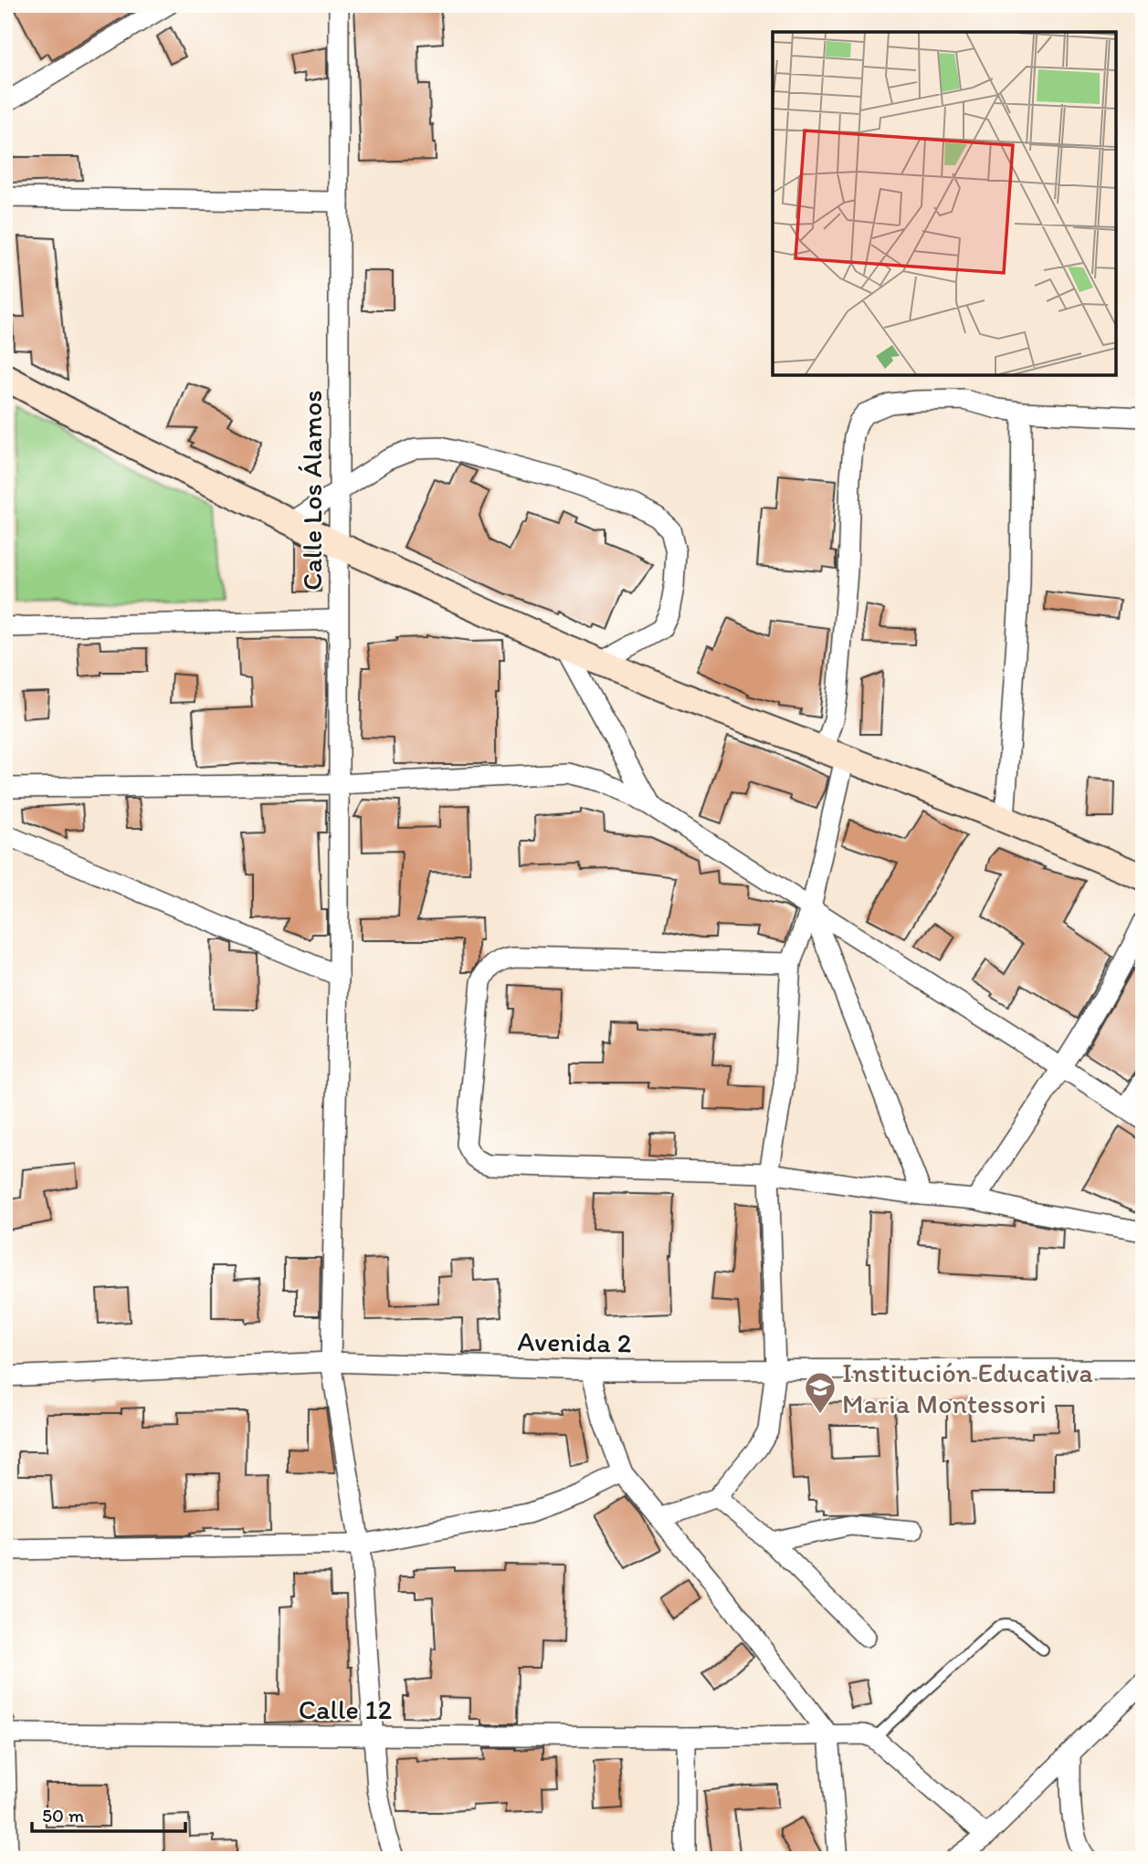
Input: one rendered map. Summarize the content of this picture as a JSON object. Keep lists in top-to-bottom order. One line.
{"streets":{"street":["Calle Los Álamos","Avenida 2","Calle 12"]},"crossings":[["Calle Los Álamos","Avenida 2"],["Calle Los Álamos","Calle 12"]],"places":{"school or university":["Institución Educativa Maria Montessori"]},"scale_bar":"50 m"}
